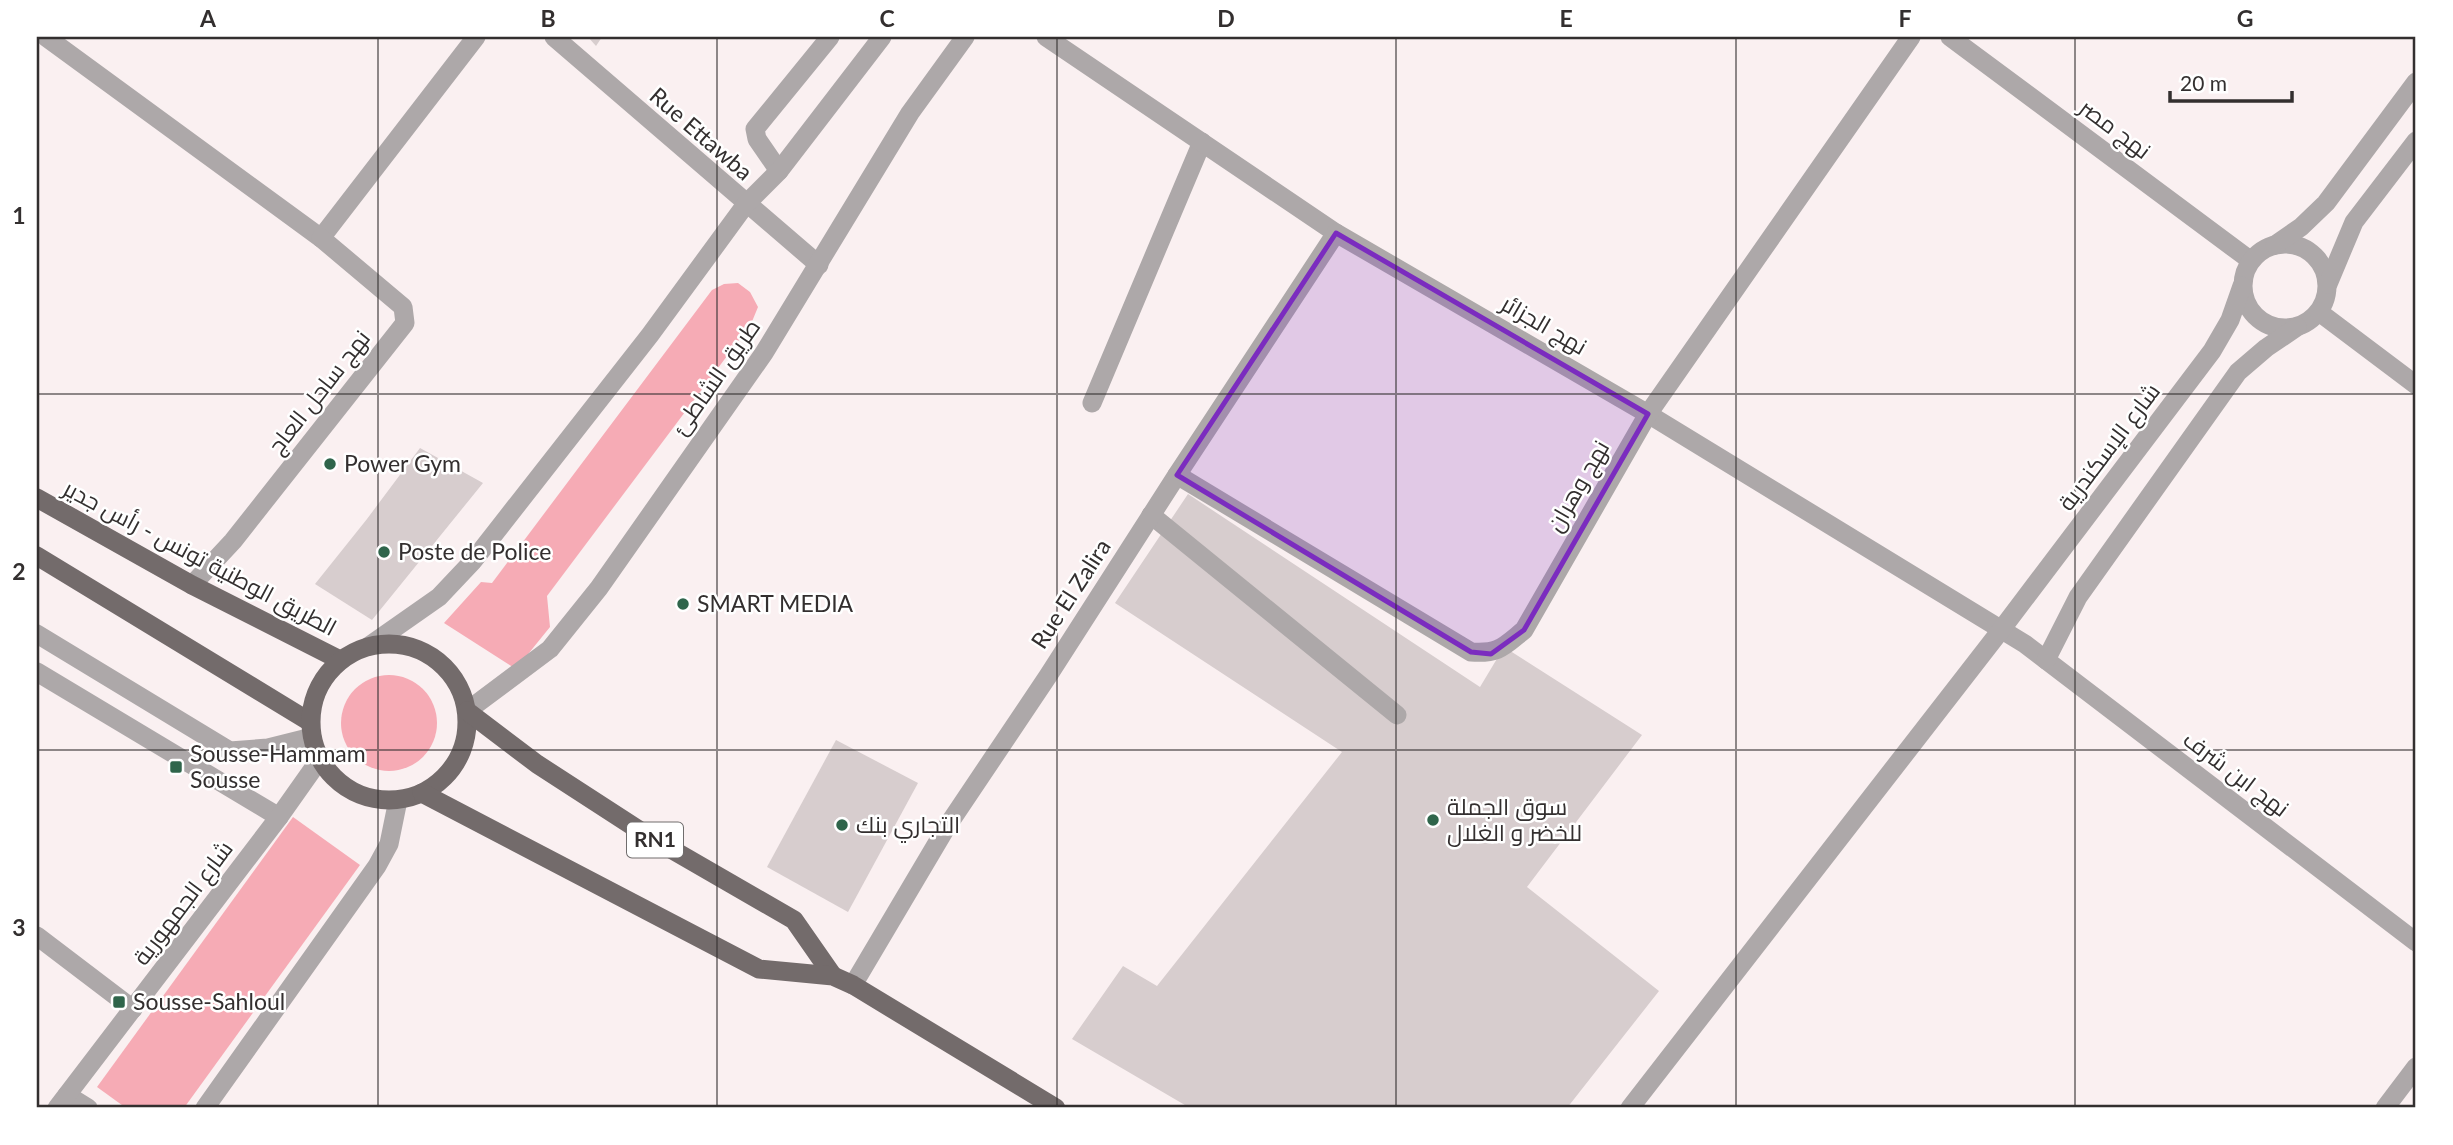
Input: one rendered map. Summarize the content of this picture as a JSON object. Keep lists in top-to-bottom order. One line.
{"streets":{"main road":["الطريق الوطنية تونس - رأس جدير","RN1"],"street":["نهج مصر","Rue Ettawba","نهج الجزائر","طريق الشاطئ","نهج ساحل العاج","شارع الإسكندرية","نهج وهران","Rue El Zalira","نهج ابن شرف","شارع الجمهورية"]},"crossings":[["نهج مصر","شارع الإسكندرية"],["Rue Ettawba","طريق الشاطئ"],["نهج الجزائر","شارع الإسكندرية"],["نهج الجزائر","نهج وهران"],["نهج الجزائر","Rue El Zalira"],["نهج الجزائر","نهج ابن شرف"],["طريق الشاطئ","الطريق الوطنية تونس - رأس جدير"],["طريق الشاطئ","RN1"],["طريق الشاطئ","شارع الجمهورية"],["نهج ساحل العاج","الطريق الوطنية تونس - رأس جدير"],["نهج وهران","Rue El Zalira"],["الطريق الوطنية تونس - رأس جدير","RN1"],["الطريق الوطنية تونس - رأس جدير","شارع الجمهورية"],["RN1","شارع الجمهورية"]],"places":{"other":["Power Gym","Poste de Police","SMART MEDIA","سوق الجملة للخضر و الغلال","التجاري بنك"],"transit":["Sousse-Hammam Sousse","Sousse-Sahloul"]},"scale_bar":"20 m","grid":{"columns":["A","B","C","D","E","F","G"],"rows":["1","2","3"]}}
